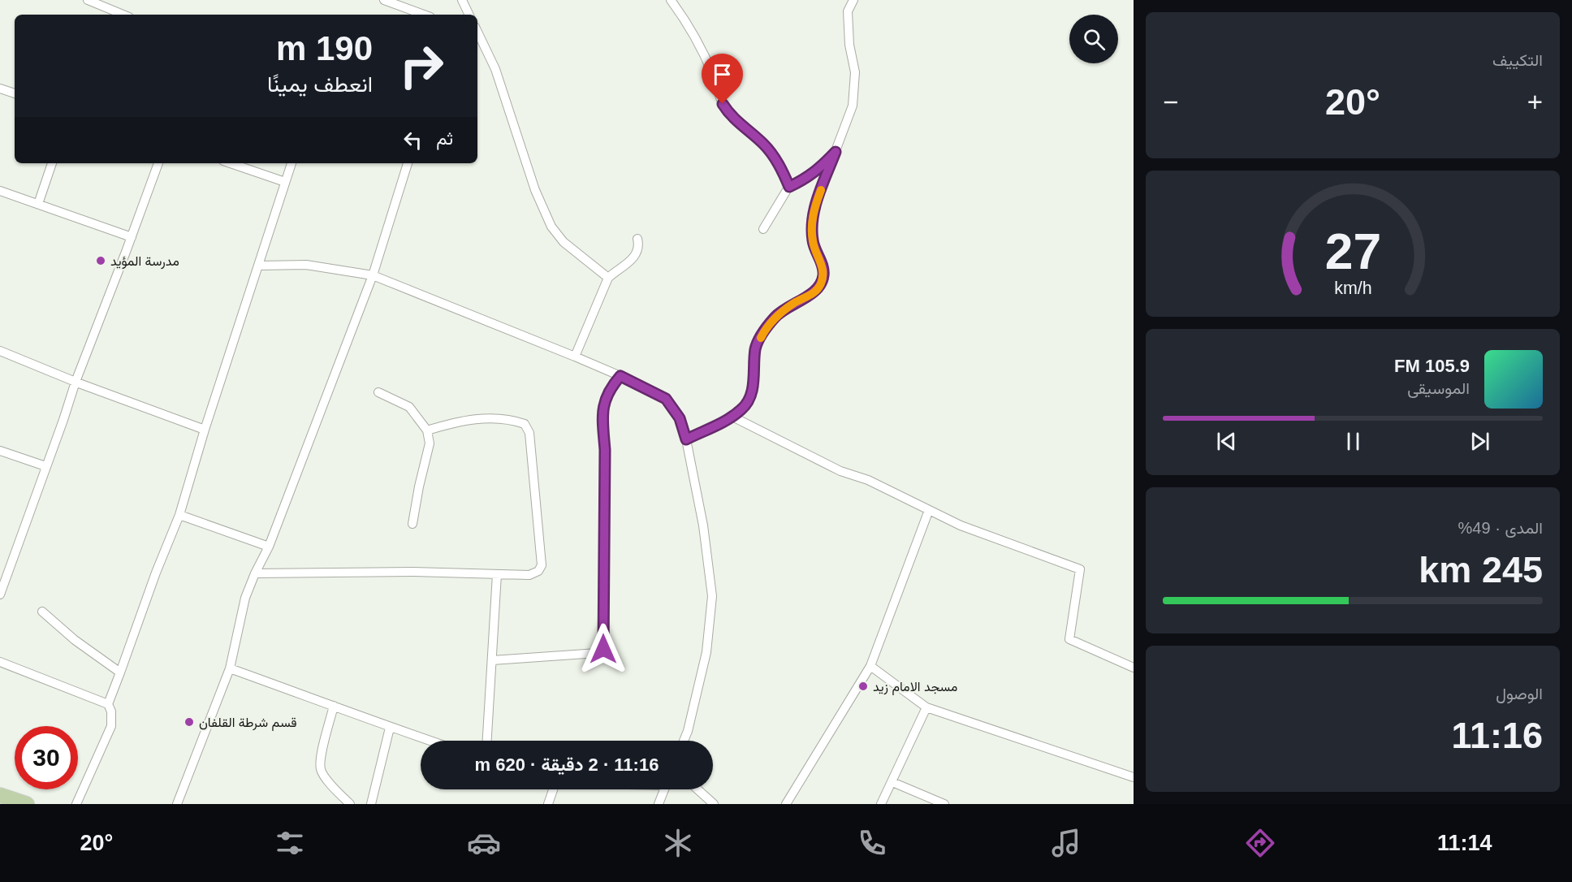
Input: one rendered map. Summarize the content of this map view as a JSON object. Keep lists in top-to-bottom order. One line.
{"places":["مدرسة المؤيد","مسجد الامام زيد","قسم شرطة القلفان"],"page":{"tile":["التكييف",["المدى · 49%","245 km"],["الوصول","11:16"]],"turn":["190 m","انعطف يمينًا"],"heat":["−","20°","+"],"then":"ثم","song":["105.9 FM","الموسيقى"],"limit":"30","trip":"11:16 · 2 دقيقة · 620 m","tabs":["11:14","20°"],"gauge":["27","km/h"]}}
